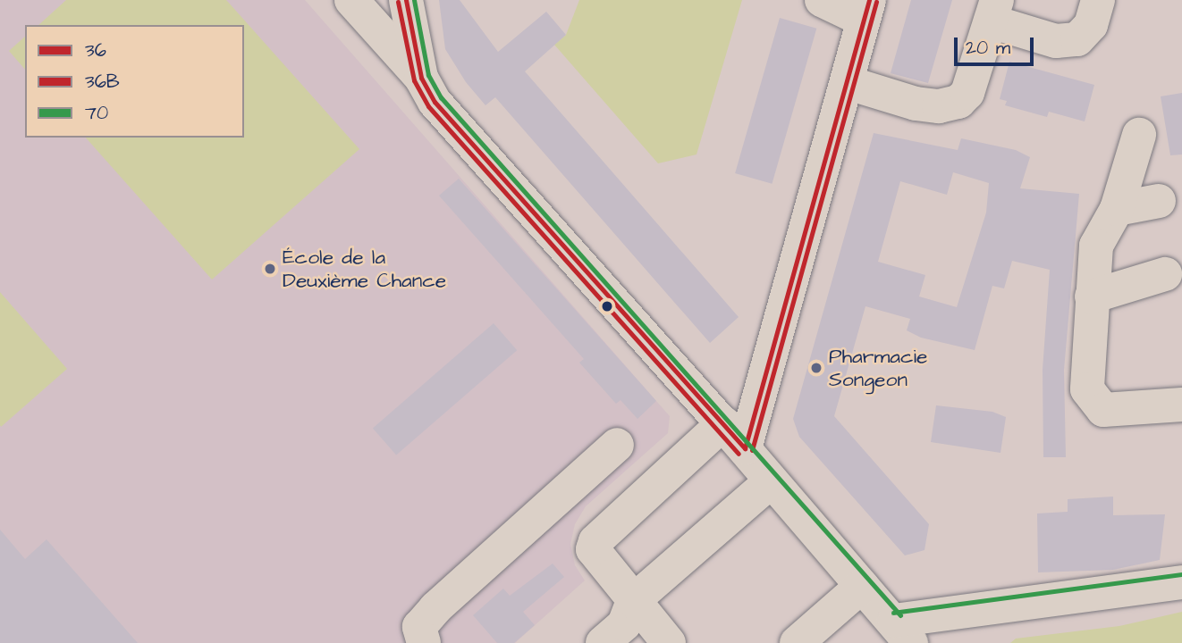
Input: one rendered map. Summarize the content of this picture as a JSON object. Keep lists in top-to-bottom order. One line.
{"places":["École de la Deuxième Chance","Pharmacie Songeon"],"lines":["transit line 36","transit line 70","transit line 36B"],"legend":["36","36B","70"],"scale_bar":"20 m"}
